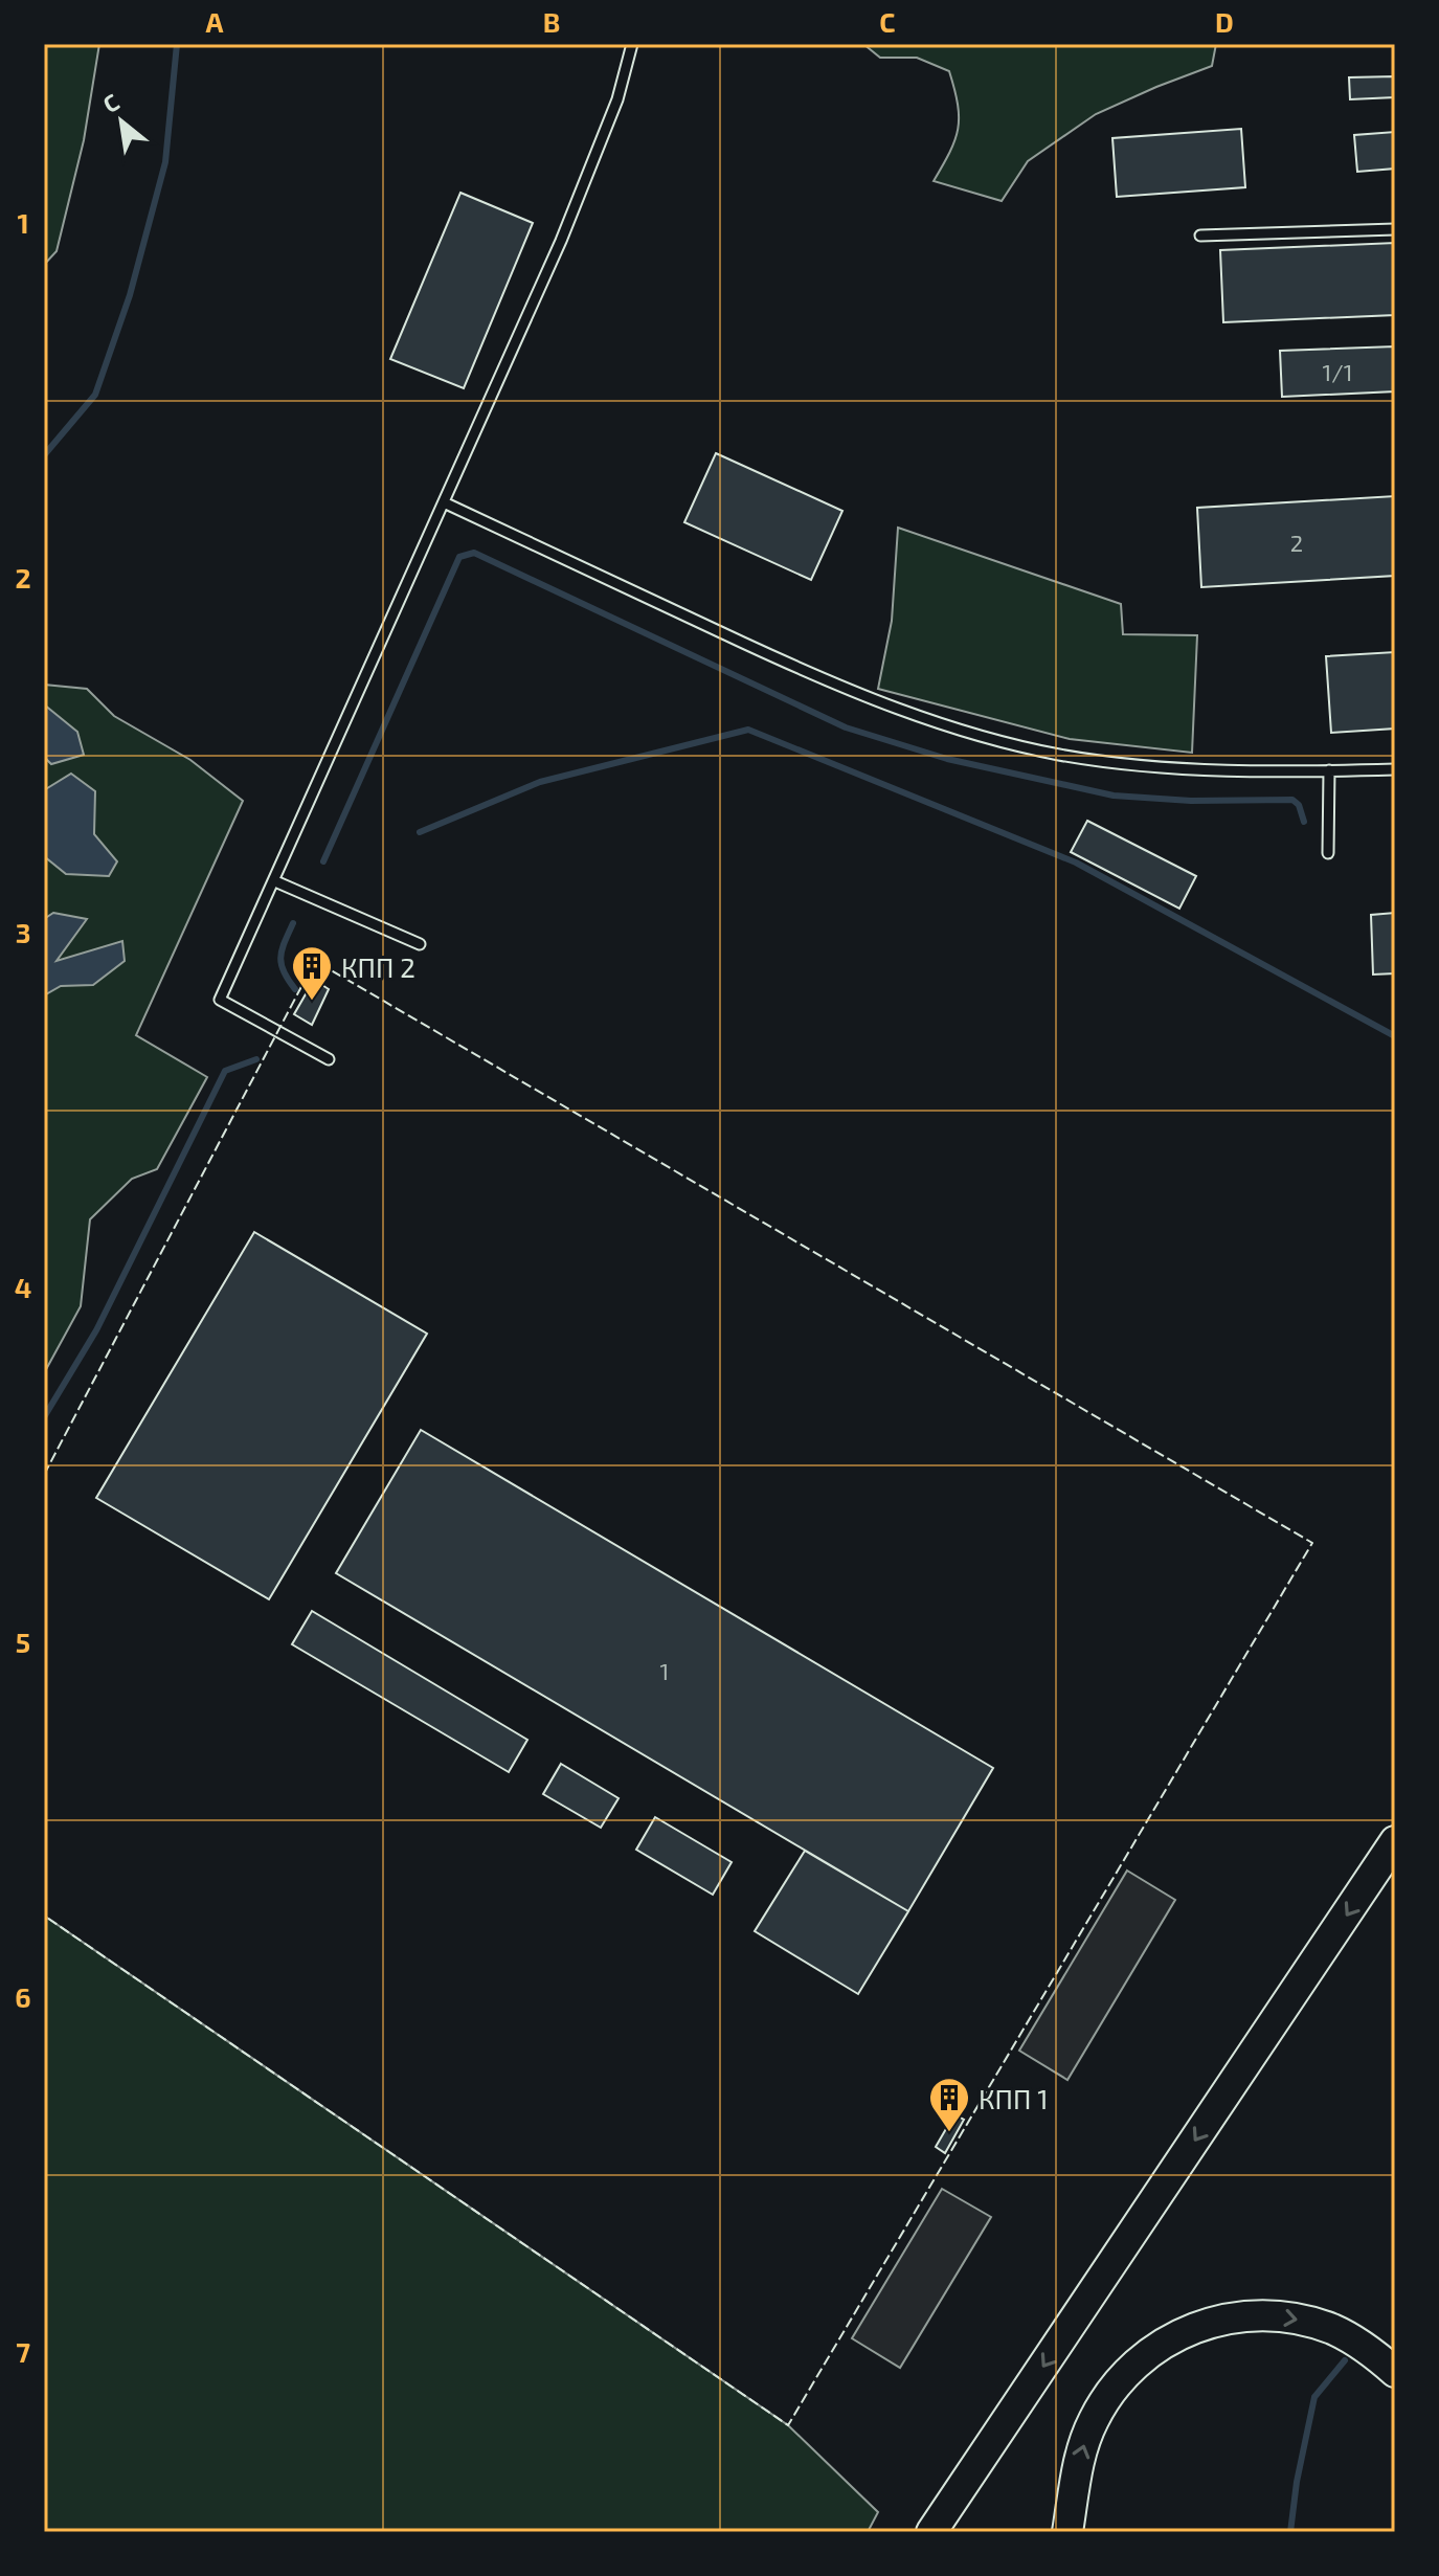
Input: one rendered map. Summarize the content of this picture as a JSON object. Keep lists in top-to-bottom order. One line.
{"places":{"building":["КПП 2","КПП 1"]},"house_numbers":["1/1","2","1"],"north":"top left","grid":{"columns":["A","B","C","D"],"rows":["1","2","3","4","5","6","7"]}}
